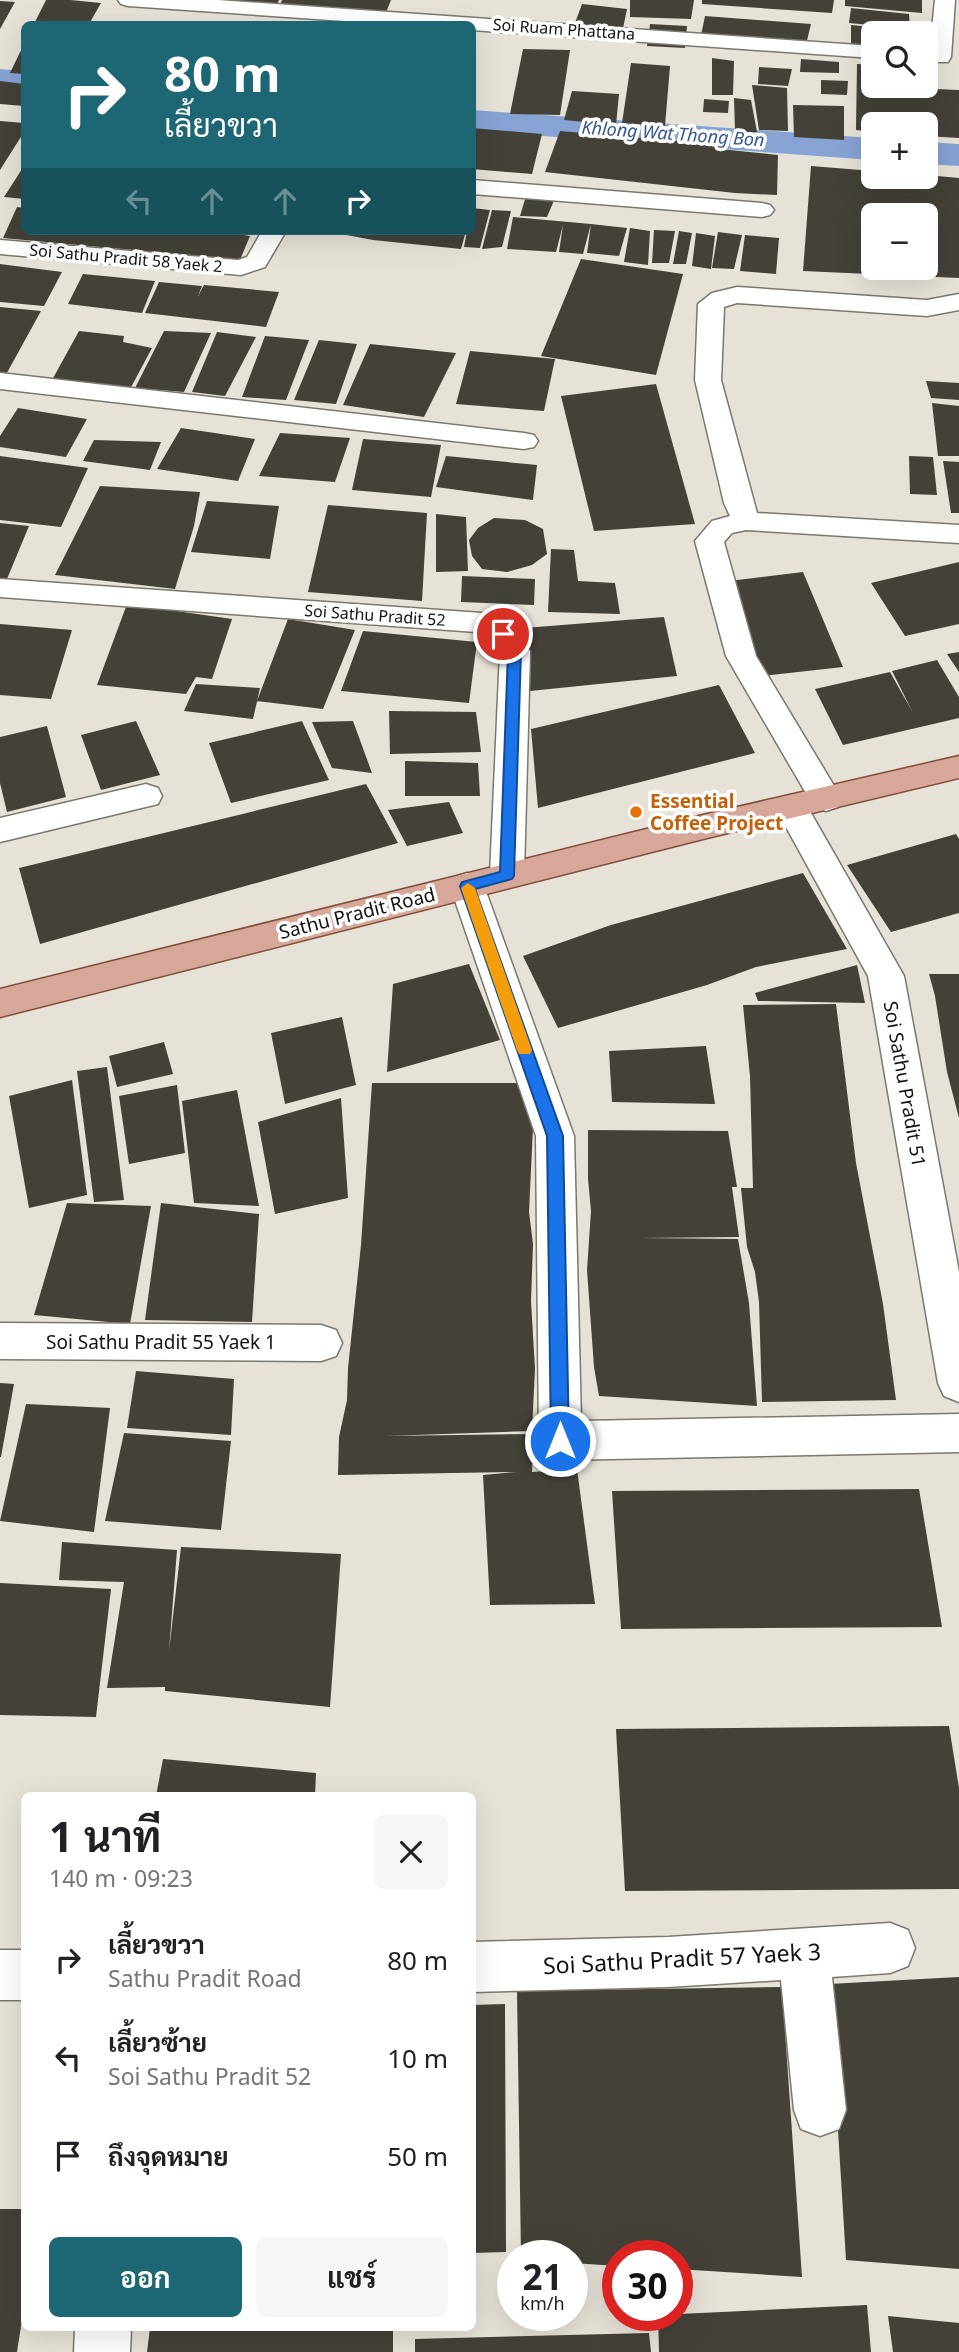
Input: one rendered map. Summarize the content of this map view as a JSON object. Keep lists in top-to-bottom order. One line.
{"streets":{"main road":["Sathu Pradit Road"],"street":["Soi Ruam Phattana","Soi Sathu Pradit 58 Yaek 2","Soi Sathu Pradit 52","Soi Sathu Pradit 51","Soi Sathu Pradit 55 Yaek 1","Soi Sathu Pradit 57 Yaek 3"]},"crossings":[["Soi Sathu Pradit 52","Sathu Pradit Road"],["Sathu Pradit Road","Soi Sathu Pradit 51"]],"water":["Khlong Wat Thong Bon"],"places":["Essential Coffee Project"],"page":{"map_buttons":["+","−"],"turn":["80 m","เลี้ยวขวา"],"heading":["1 นาที","140 m · 09:23"],"list":[{"name":"เลี้ยวขวา","note":"Sathu Pradit Road","value":"80 m"},{"name":"เลี้ยวซ้าย","note":"Soi Sathu Pradit 52","value":"10 m"},{"name":"ถึงจุดหมาย","value":"50 m"}],"buttons":["ออก","แชร์"],"speed":"21 km/h","limit":"30"}}
